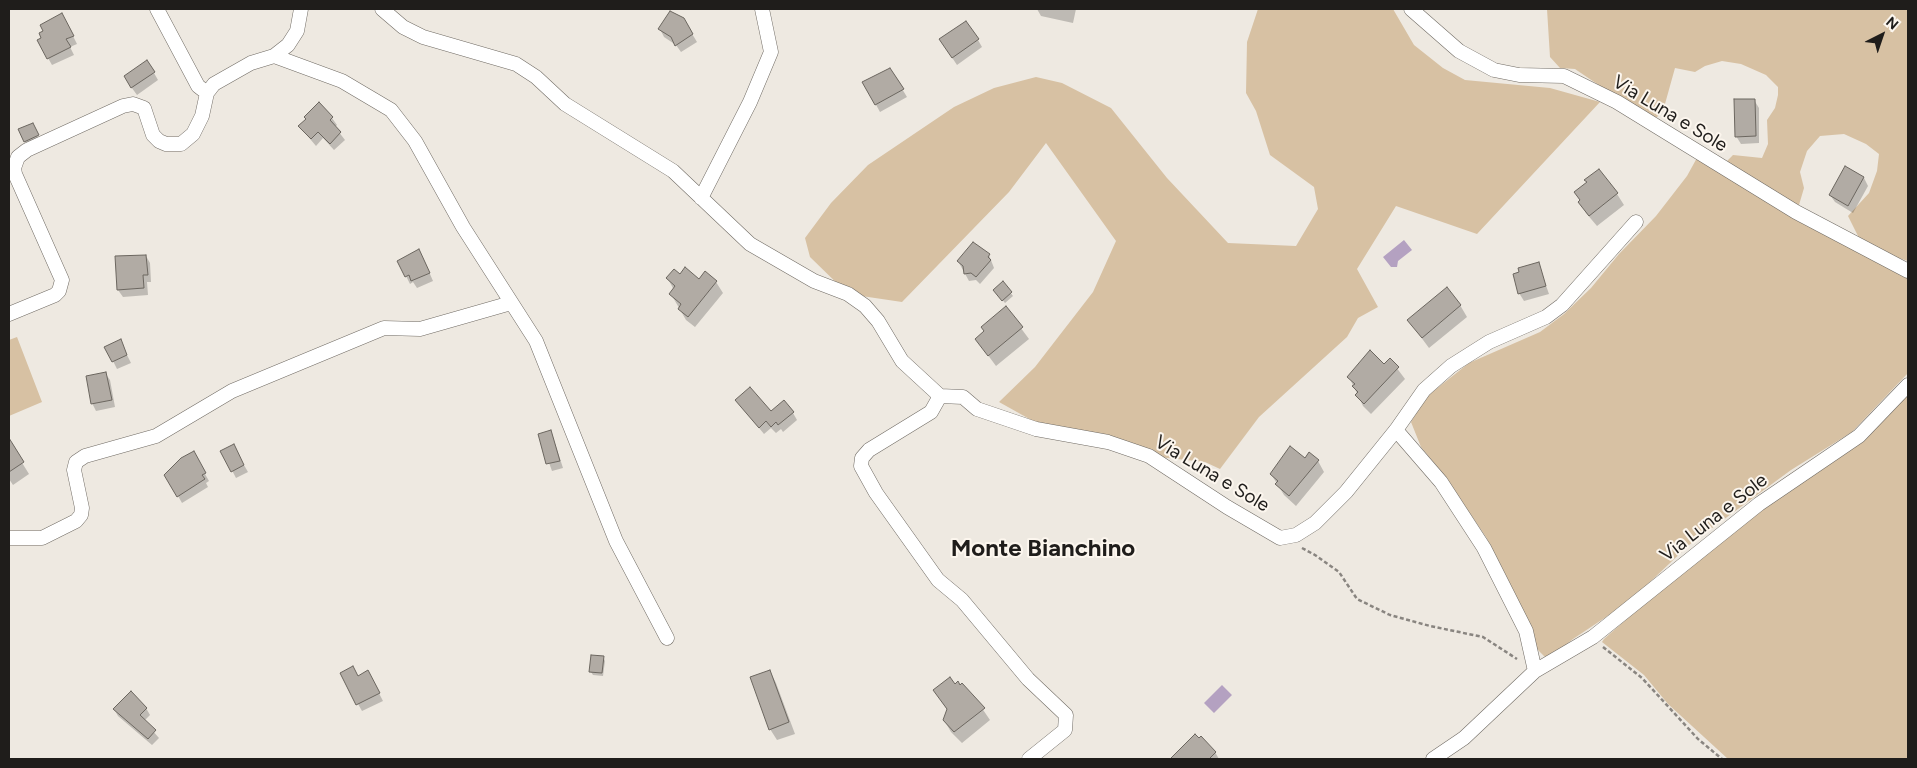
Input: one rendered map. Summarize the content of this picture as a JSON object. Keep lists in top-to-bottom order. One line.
{"streets":{"street":["Via Luna e Sole"]},"districts":["Monte Bianchino"],"north":"top right"}
